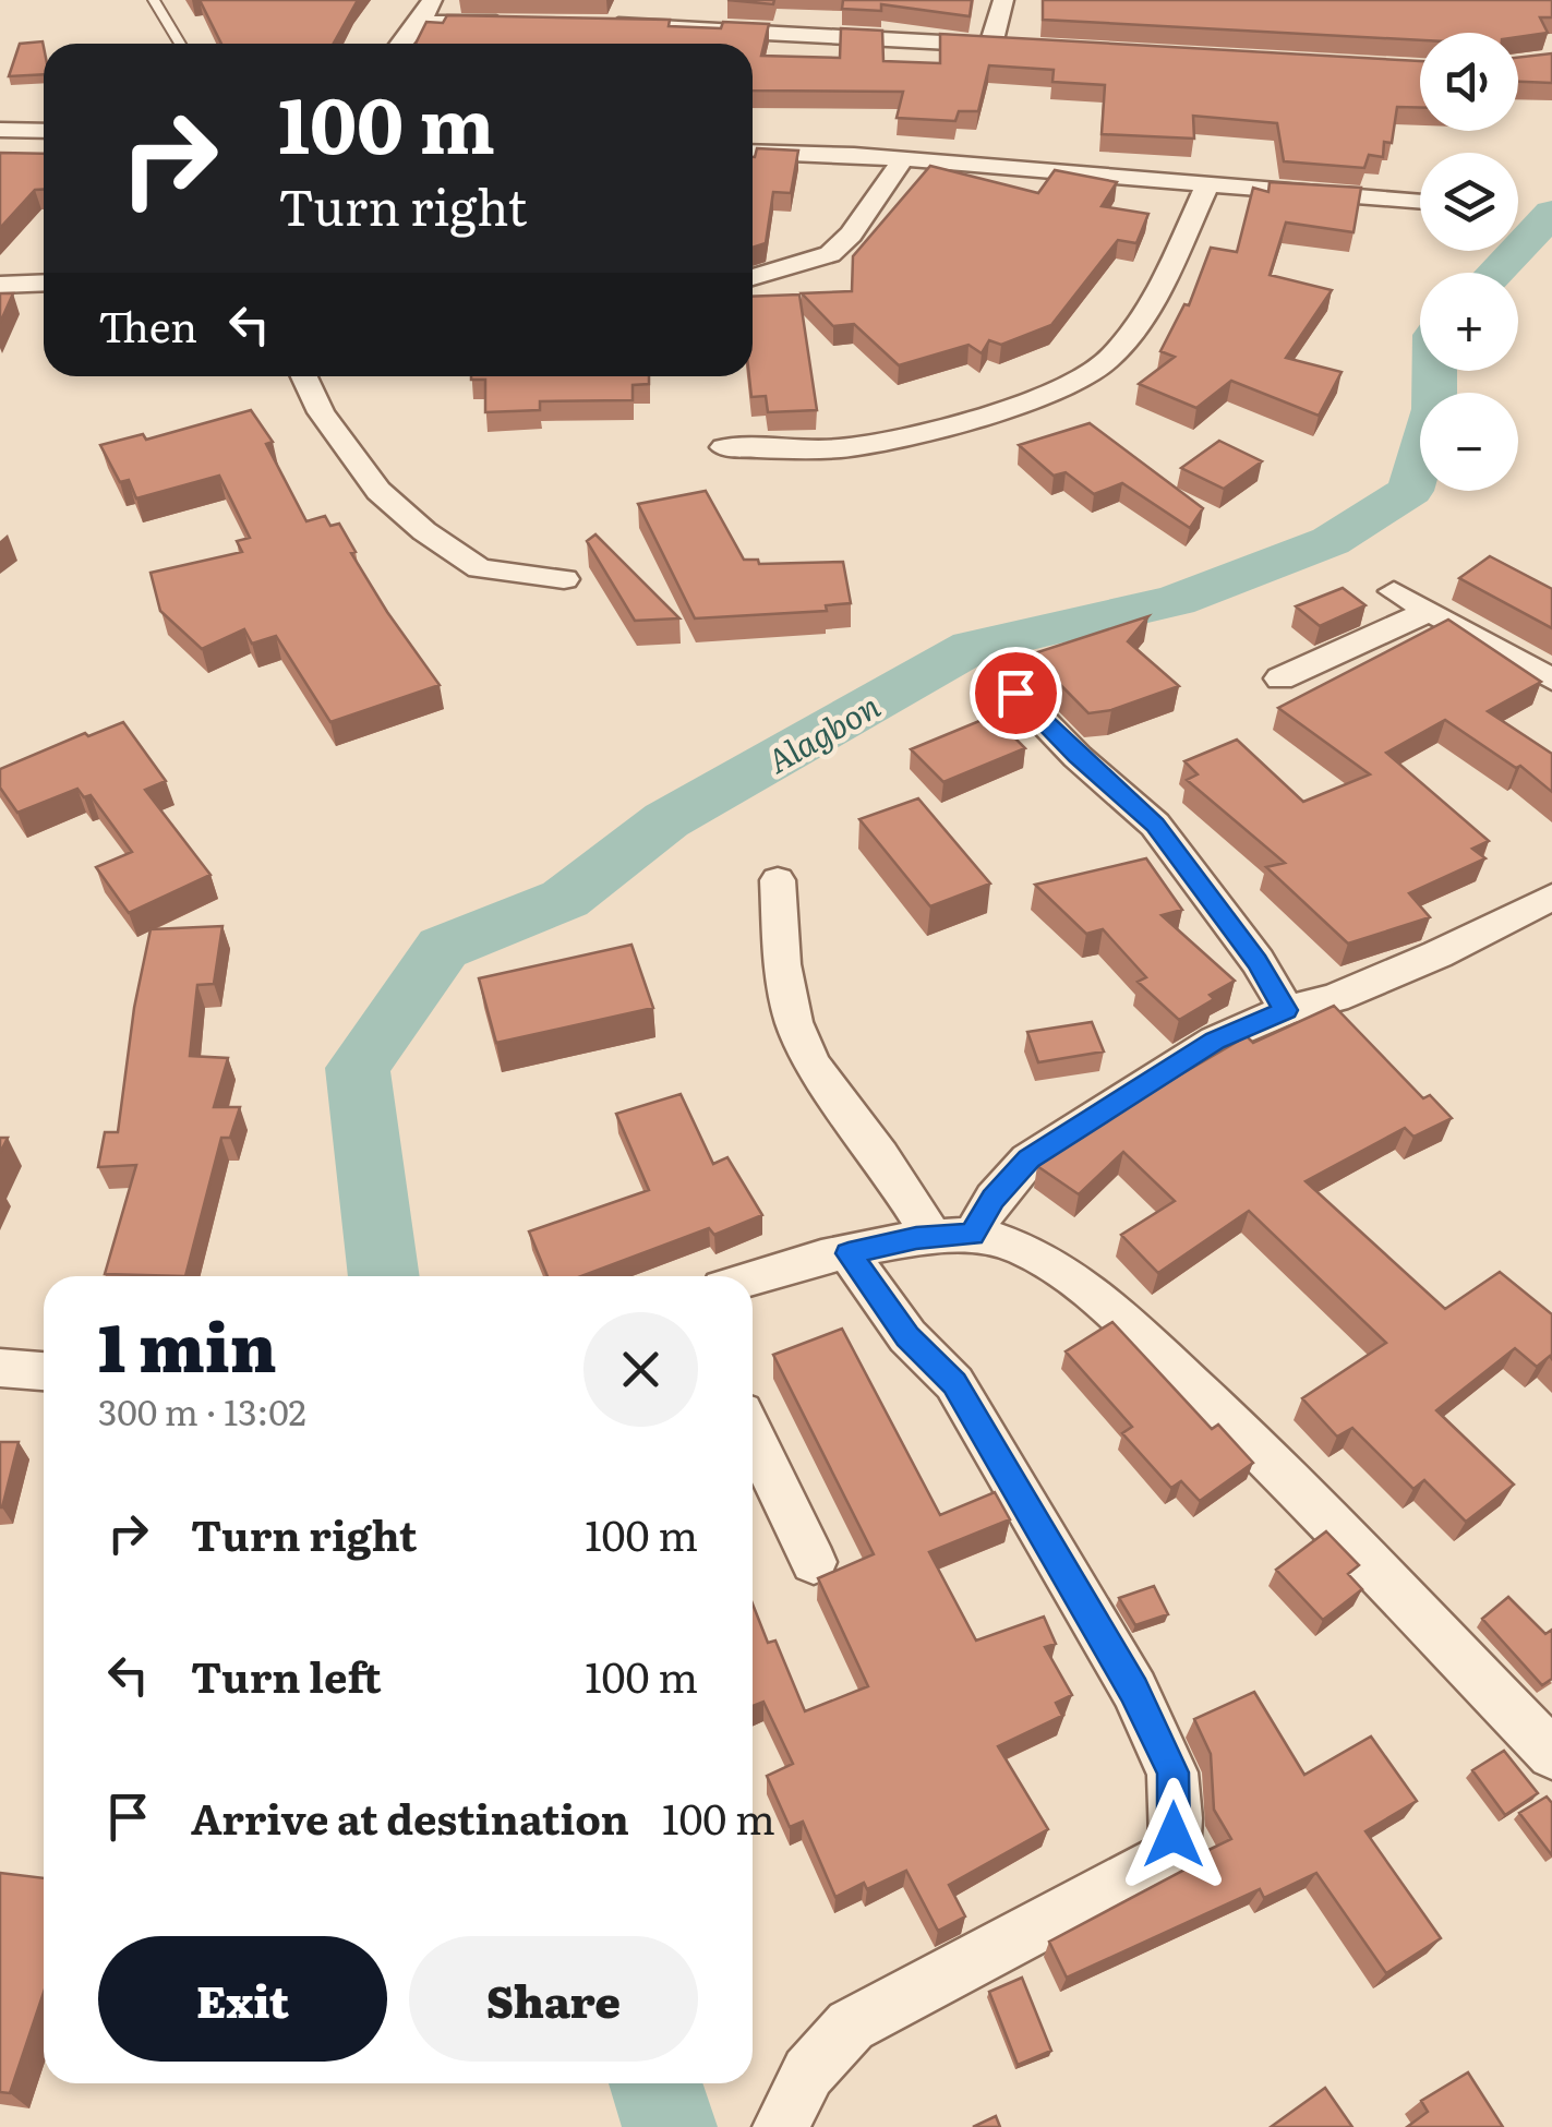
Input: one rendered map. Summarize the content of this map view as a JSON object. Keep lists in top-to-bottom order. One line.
{"water":["Alagbon"],"page":{"map_buttons":["+","−"],"turn":["100 m","Turn right"],"then":"Then","heading":["1 min","300 m · 13:02"],"list":[{"name":"Turn right","value":"100 m"},{"name":"Turn left","value":"100 m"},{"name":"Arrive at destination","value":"100 m"}],"buttons":["Exit","Share"]}}
